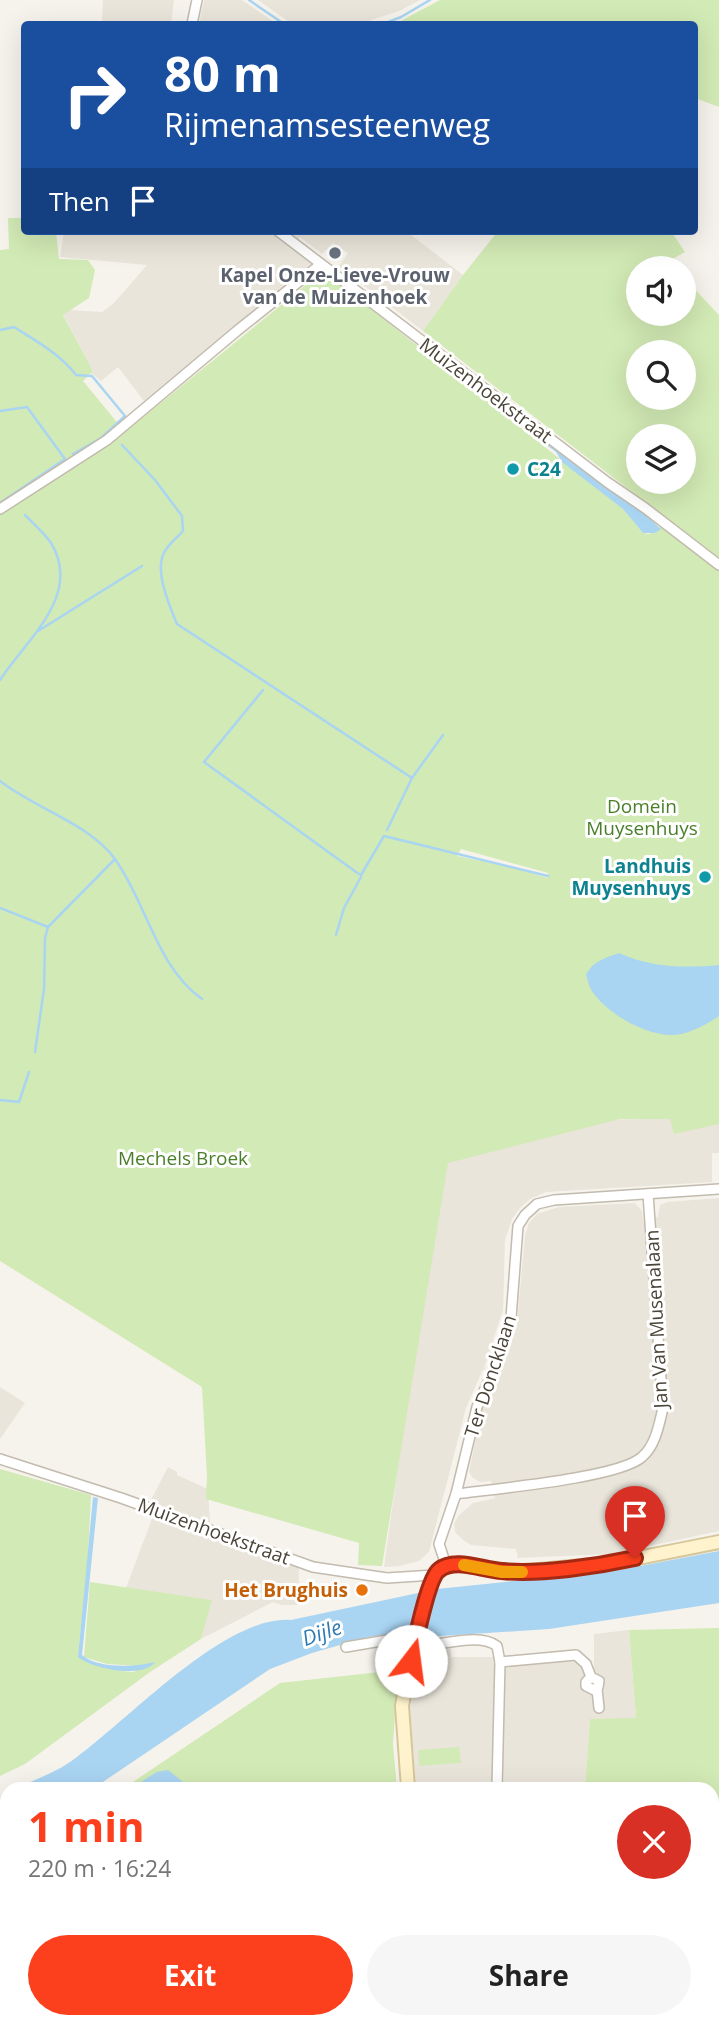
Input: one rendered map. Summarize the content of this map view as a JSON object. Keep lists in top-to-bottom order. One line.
{"streets":{"street":["Muizenhoekstraat","Jan Van Musenalaan","Ter Doncklaan"]},"crossings":[["Jan Van Musenalaan","Ter Doncklaan"]],"water":["Dijle"],"parks":["Domein Muysenhuys","Mechels Broek"],"places":["Kapel Onze-Lieve-Vrouw van de Muizenhoek","C24","Landhuis Muysenhuys","Het Brughuis"],"page":{"turn":["80 m","Rijmenamsesteenweg"],"then":"Then","heading":["1 min","220 m · 16:24"],"buttons":["Exit","Share"]}}
